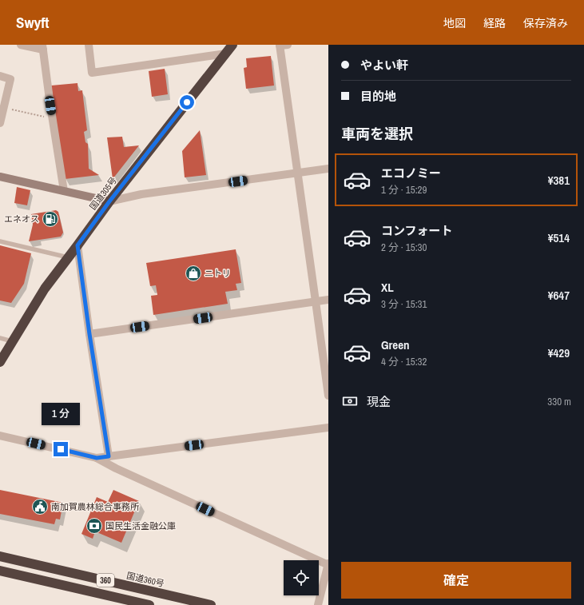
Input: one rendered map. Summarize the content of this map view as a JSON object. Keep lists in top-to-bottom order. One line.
{"streets":{"highway":["国道305号","国道360号","360"]},"places":{"fuel station":["エネオス"],"shop":["ニトリ"],"public building":["南加賀農林総合事務所"],"bank":["国民生活金融公庫"]},"page":{"header":"Swyft","nav":["地図","経路","保存済み"],"banner":["やよい軒","目的地"],"heading":"車両を選択","list":[{"name":"エコノミー","note":"1 分 · 15:29","value":"¥381"},{"name":"コンフォート","note":"2 分 · 15:30","value":"¥514"},{"name":"XL","note":"3 分 · 15:31","value":"¥647"},{"name":"Green","note":"4 分 · 15:32","value":"¥429"}],"pay":["現金","330 m"],"bubble":"1 分","buttons":"確定"}}
